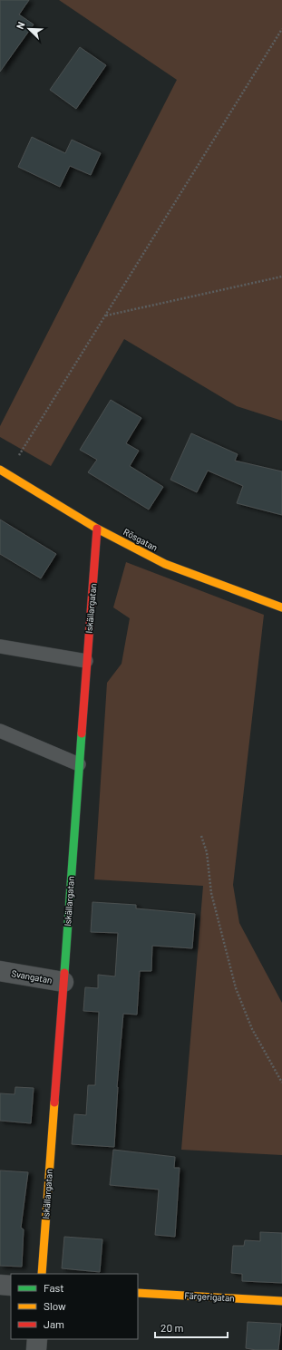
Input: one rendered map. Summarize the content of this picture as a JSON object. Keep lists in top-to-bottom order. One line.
{"streets":{"street":["Rösgatan","Iskällargatan","Svangatan","Färgerigatan"]},"crossings":[["Rösgatan","Iskällargatan"],["Iskällargatan","Svangatan"]],"legend":["Fast","Slow","Jam"],"scale_bar":"20 m","north":"top left"}
